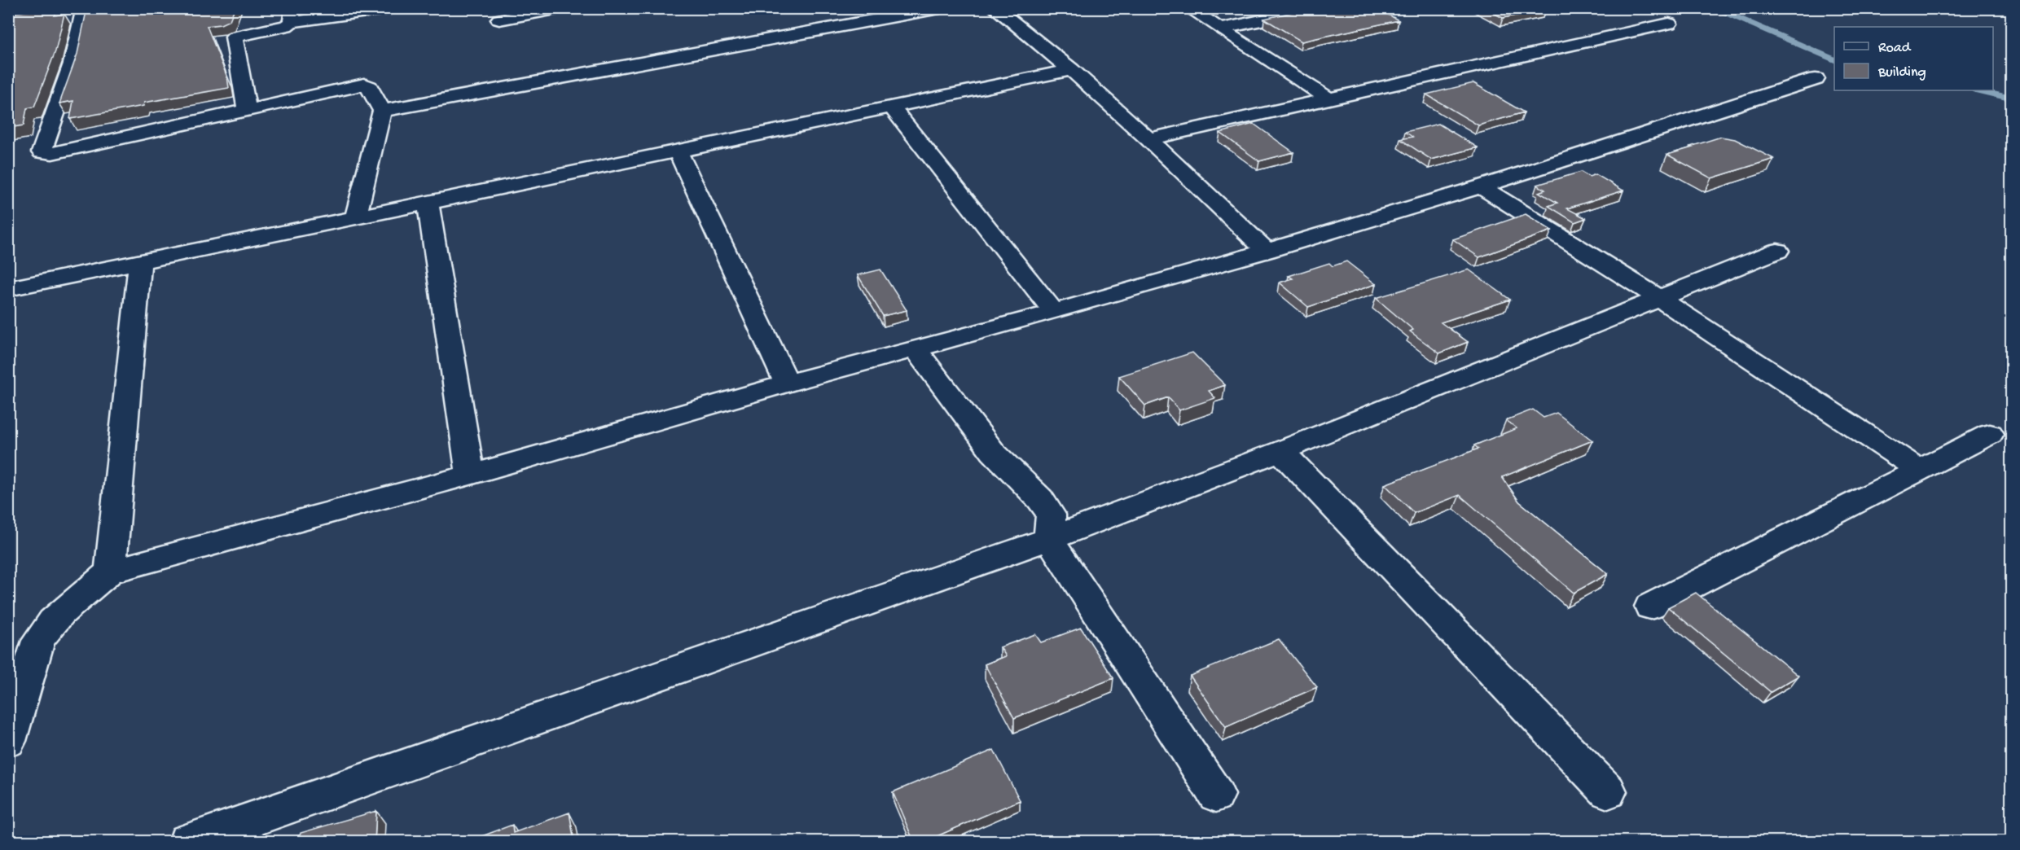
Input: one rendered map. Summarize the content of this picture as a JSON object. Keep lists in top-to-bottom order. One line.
{"legend":["Road","Building"]}
